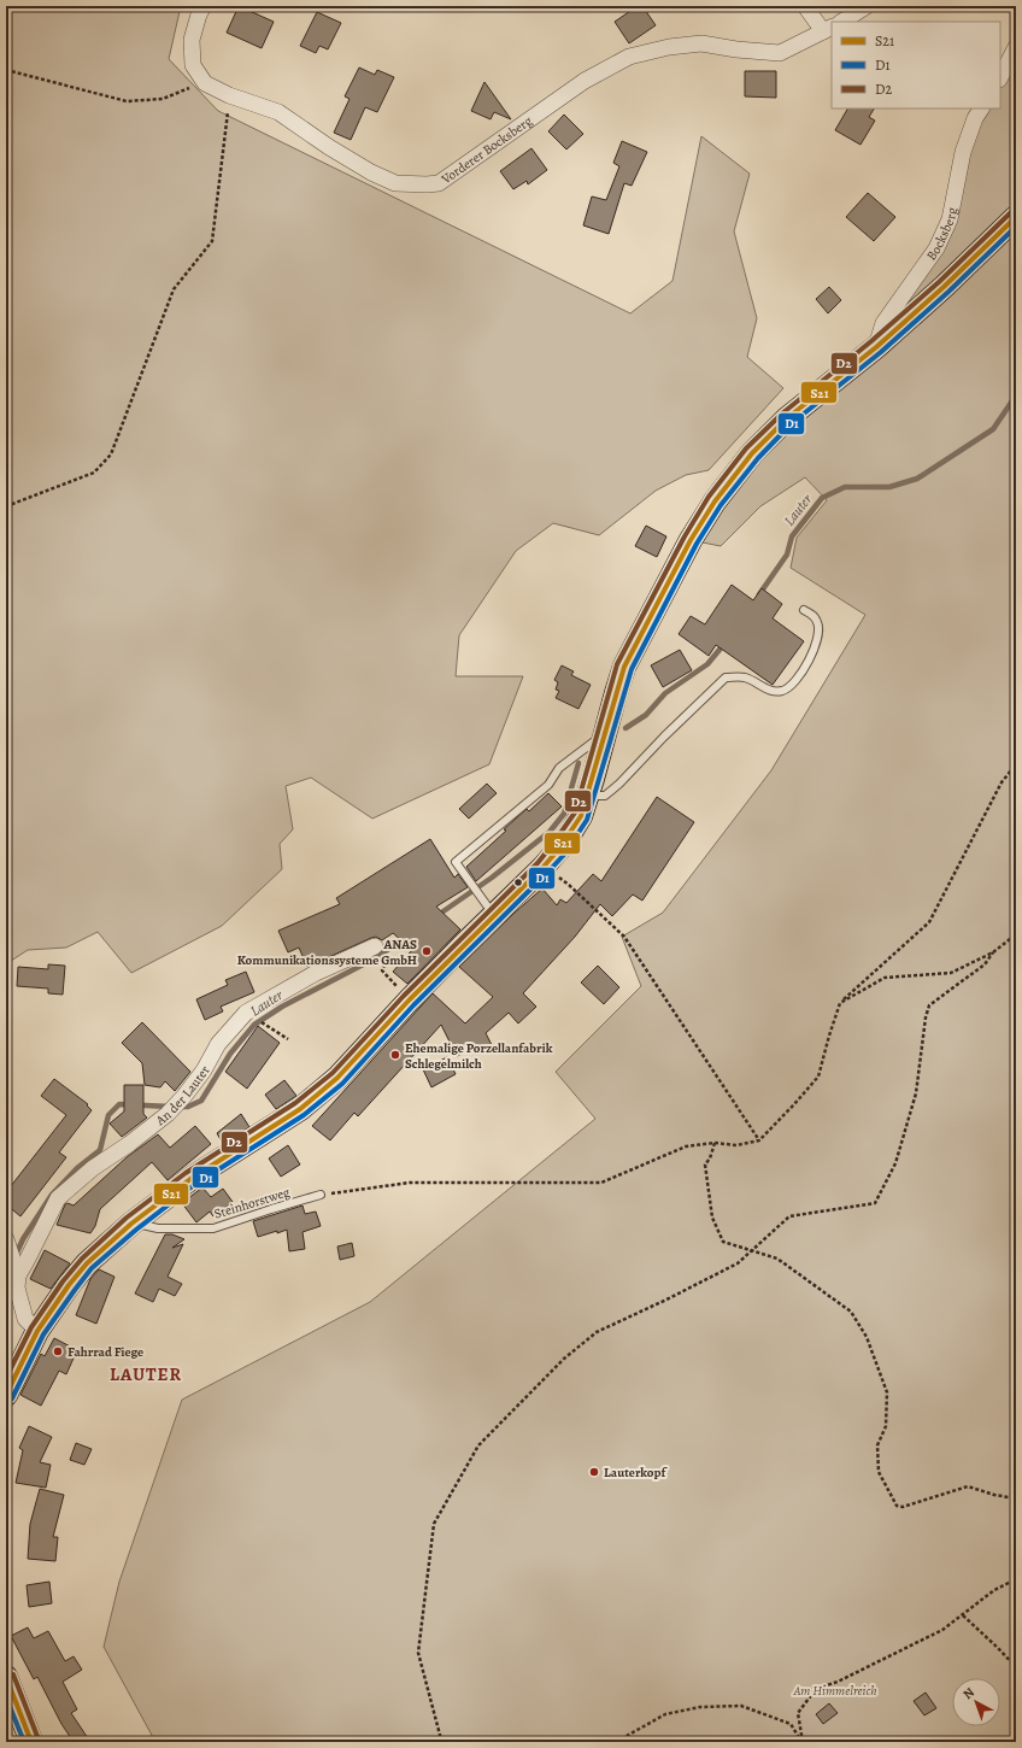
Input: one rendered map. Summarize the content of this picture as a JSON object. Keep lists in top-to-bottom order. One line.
{"streets":{"street":["Vorderer Bocksberg","Bocksberg","An der Lauter"],"lane":["Steinhorstweg"]},"districts":["LAUTER"],"water":["Lauter"],"parks":["Am Himmelreich"],"places":["ANAS Kommunikationssysteme GmbH","Ehemalige Porzellanfabrik Schlegelmilch","Fahrrad Fiege","Lauterkopf"],"lines":["transit line D2","transit line S21","transit line D1"],"legend":["S21","D1","D2"],"north":"top left"}
